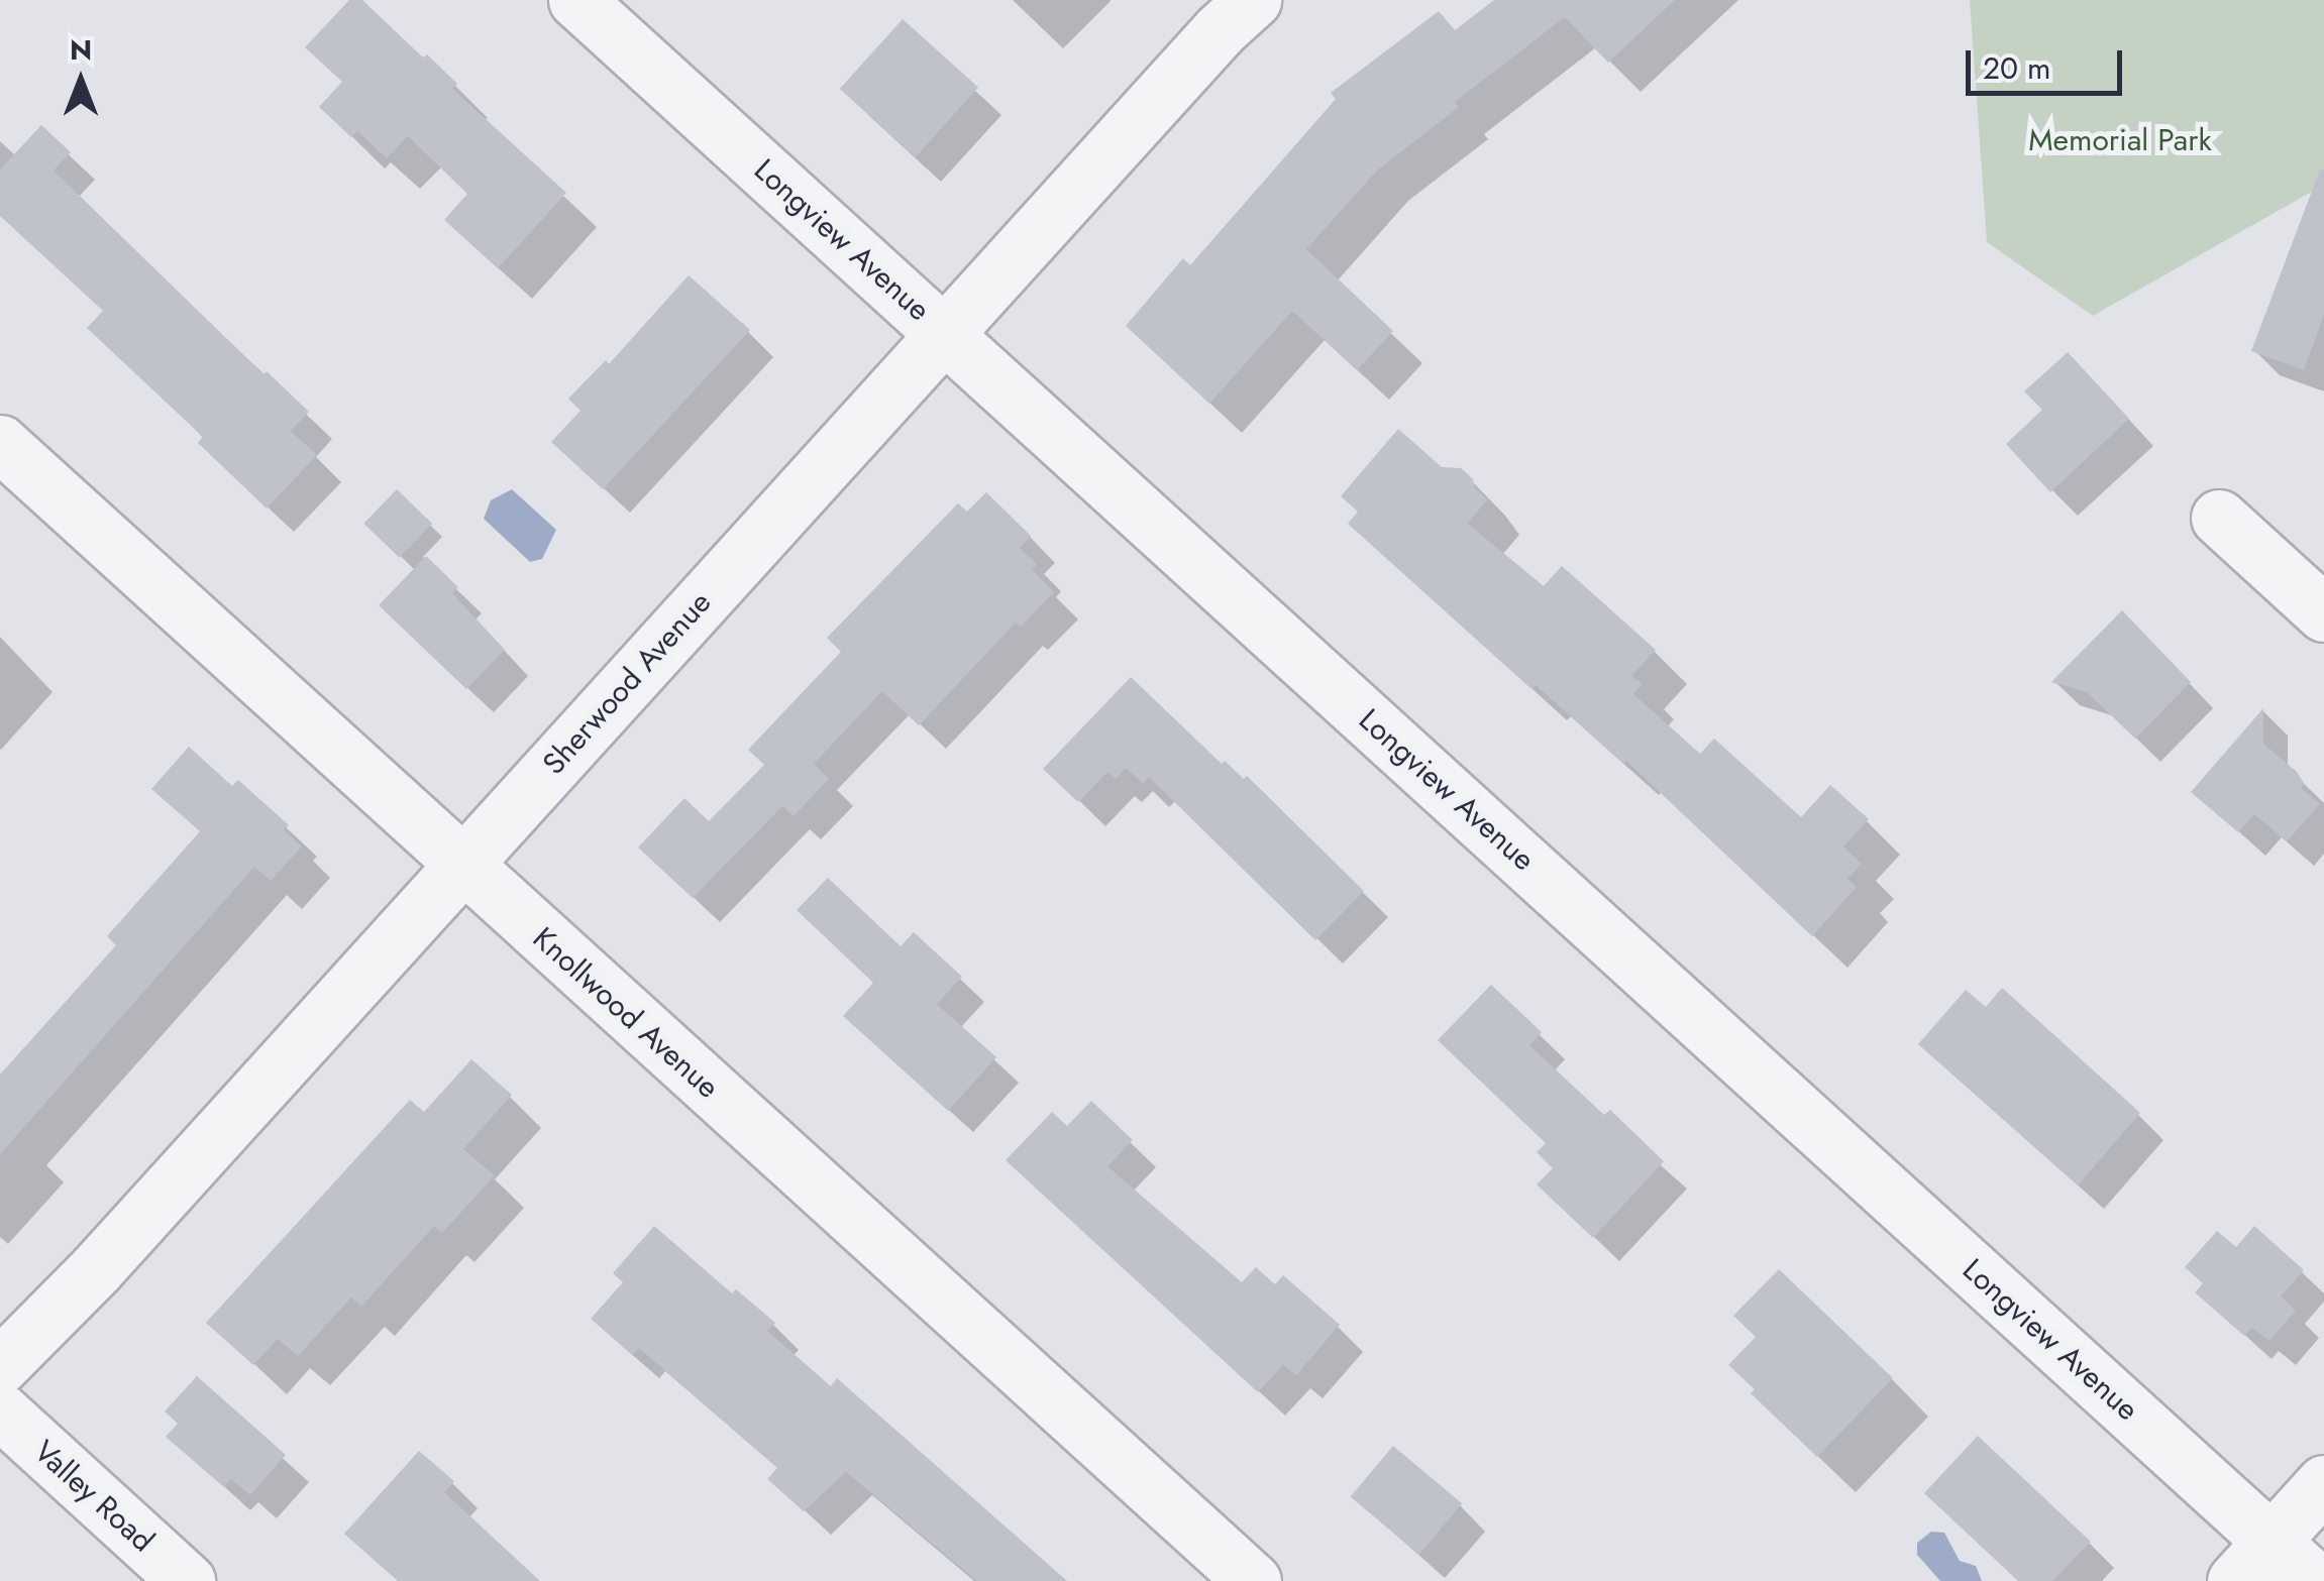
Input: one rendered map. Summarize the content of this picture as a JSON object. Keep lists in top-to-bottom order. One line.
{"streets":{"street":["Longview Avenue","Sherwood Avenue","Knollwood Avenue","Valley Road"]},"crossings":[["Longview Avenue","Sherwood Avenue"],["Sherwood Avenue","Knollwood Avenue"]],"parks":["Memorial Park"],"scale_bar":"20 m","north":"top"}
